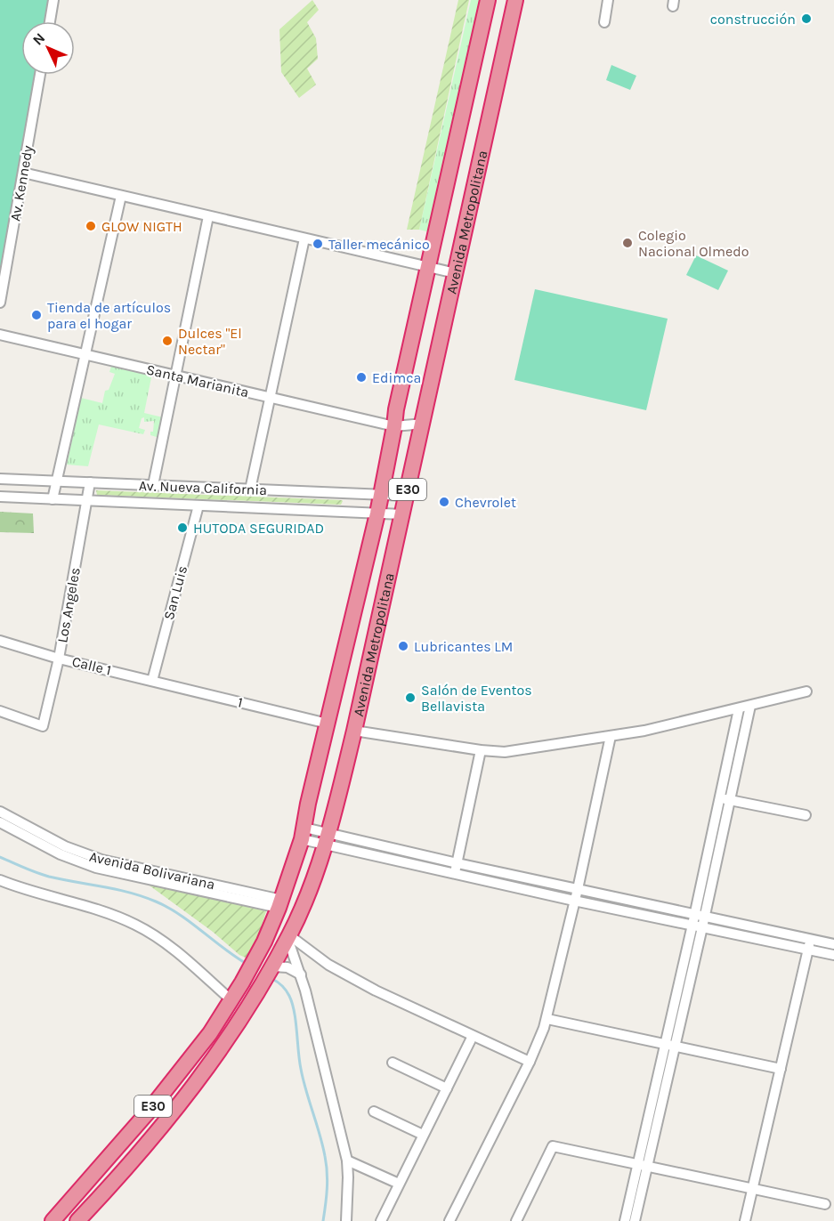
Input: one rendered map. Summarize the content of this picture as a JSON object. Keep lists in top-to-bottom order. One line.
{"streets":{"highway":["Avenida Metropolitana","E30"],"street":["Av. Kennedy","Santa Marianita","Av. Nueva California","San Luis","Los Angeles","Calle 1","1","Avenida Bolivariana"]},"crossings":[["Avenida Metropolitana","Santa Marianita"],["Avenida Metropolitana","Av. Nueva California"],["Avenida Metropolitana","E30"],["Santa Marianita","E30"],["Av. Nueva California","E30"],["Av. Nueva California","San Luis"],["Av. Nueva California","Los Angeles"],["E30","1"],["E30","Avenida Bolivariana"],["San Luis","Calle 1"],["San Luis","1"],["Los Angeles","Calle 1"],["Calle 1","1"]],"places":["construcción","GLOW NIGTH","Colegio Nacional Olmedo","Taller mecánico","Tienda de artículos para el hogar","Dulces \"El Nectar\"","Edimca","Chevrolet","HUTODA SEGURIDAD","Lubricantes LM","Salón de Eventos Bellavista"],"north":"top left"}
